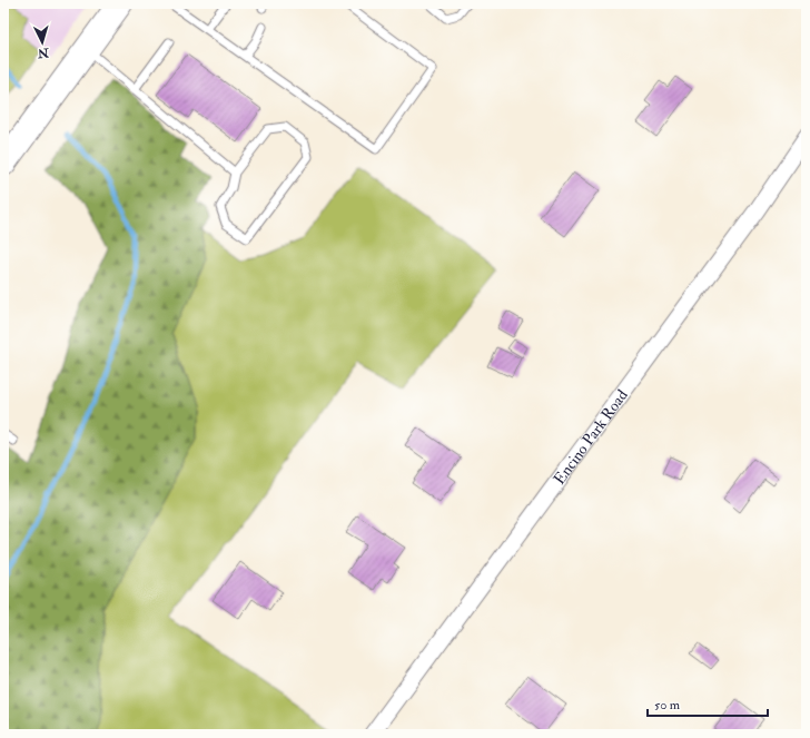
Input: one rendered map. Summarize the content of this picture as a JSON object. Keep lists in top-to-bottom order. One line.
{"streets":{"street":["Encino Park Road"]},"scale_bar":"50 m","north":"bottom"}
